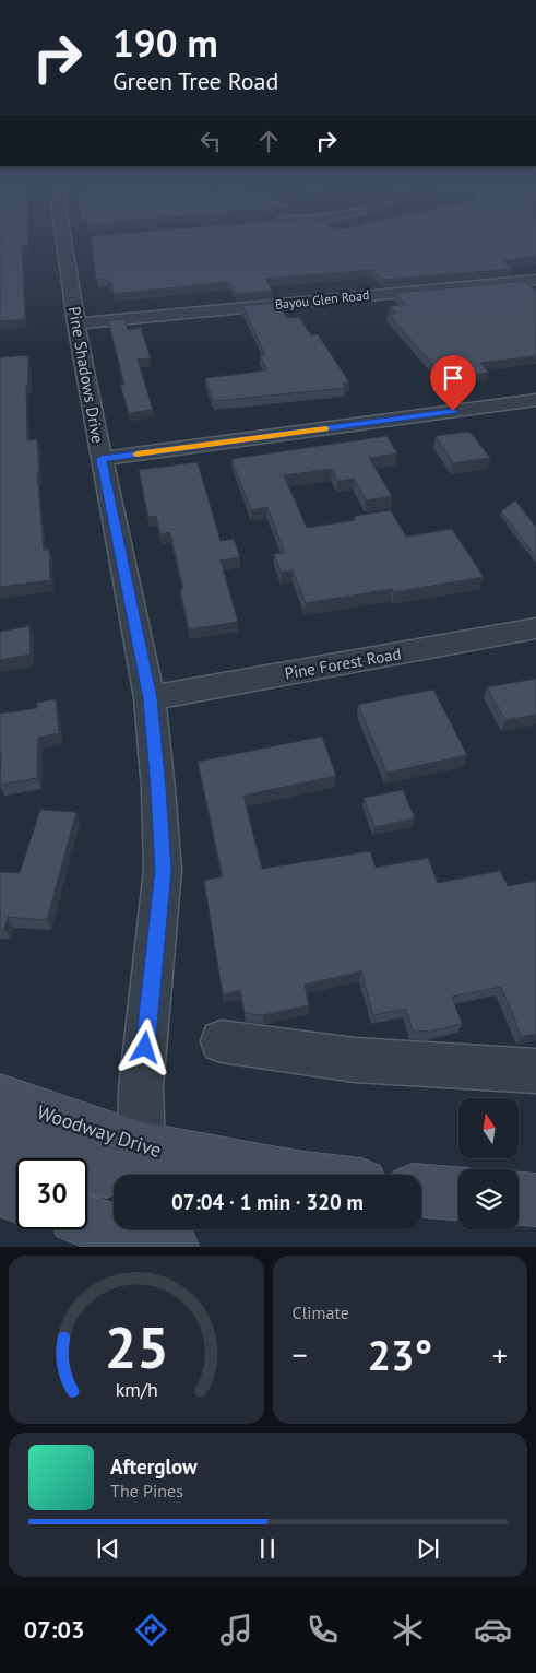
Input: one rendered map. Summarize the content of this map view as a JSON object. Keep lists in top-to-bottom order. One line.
{"streets":{"main road":["Woodway Drive"],"street":["Bayou Glen Road","Pine Shadows Drive","Pine Forest Road"]},"crossings":[["Bayou Glen Road","Pine Shadows Drive"],["Pine Shadows Drive","Pine Forest Road"],["Pine Shadows Drive","Woodway Drive"]],"north":"top","page":{"turn":["190 m","Green Tree Road"],"limit":"30","trip":"07:04 · 1 min · 320 m","tile":"Climate","heat":["−","23°","+"],"song":["Afterglow","The Pines"],"tabs":"07:03","gauge":["25","km/h"]}}
